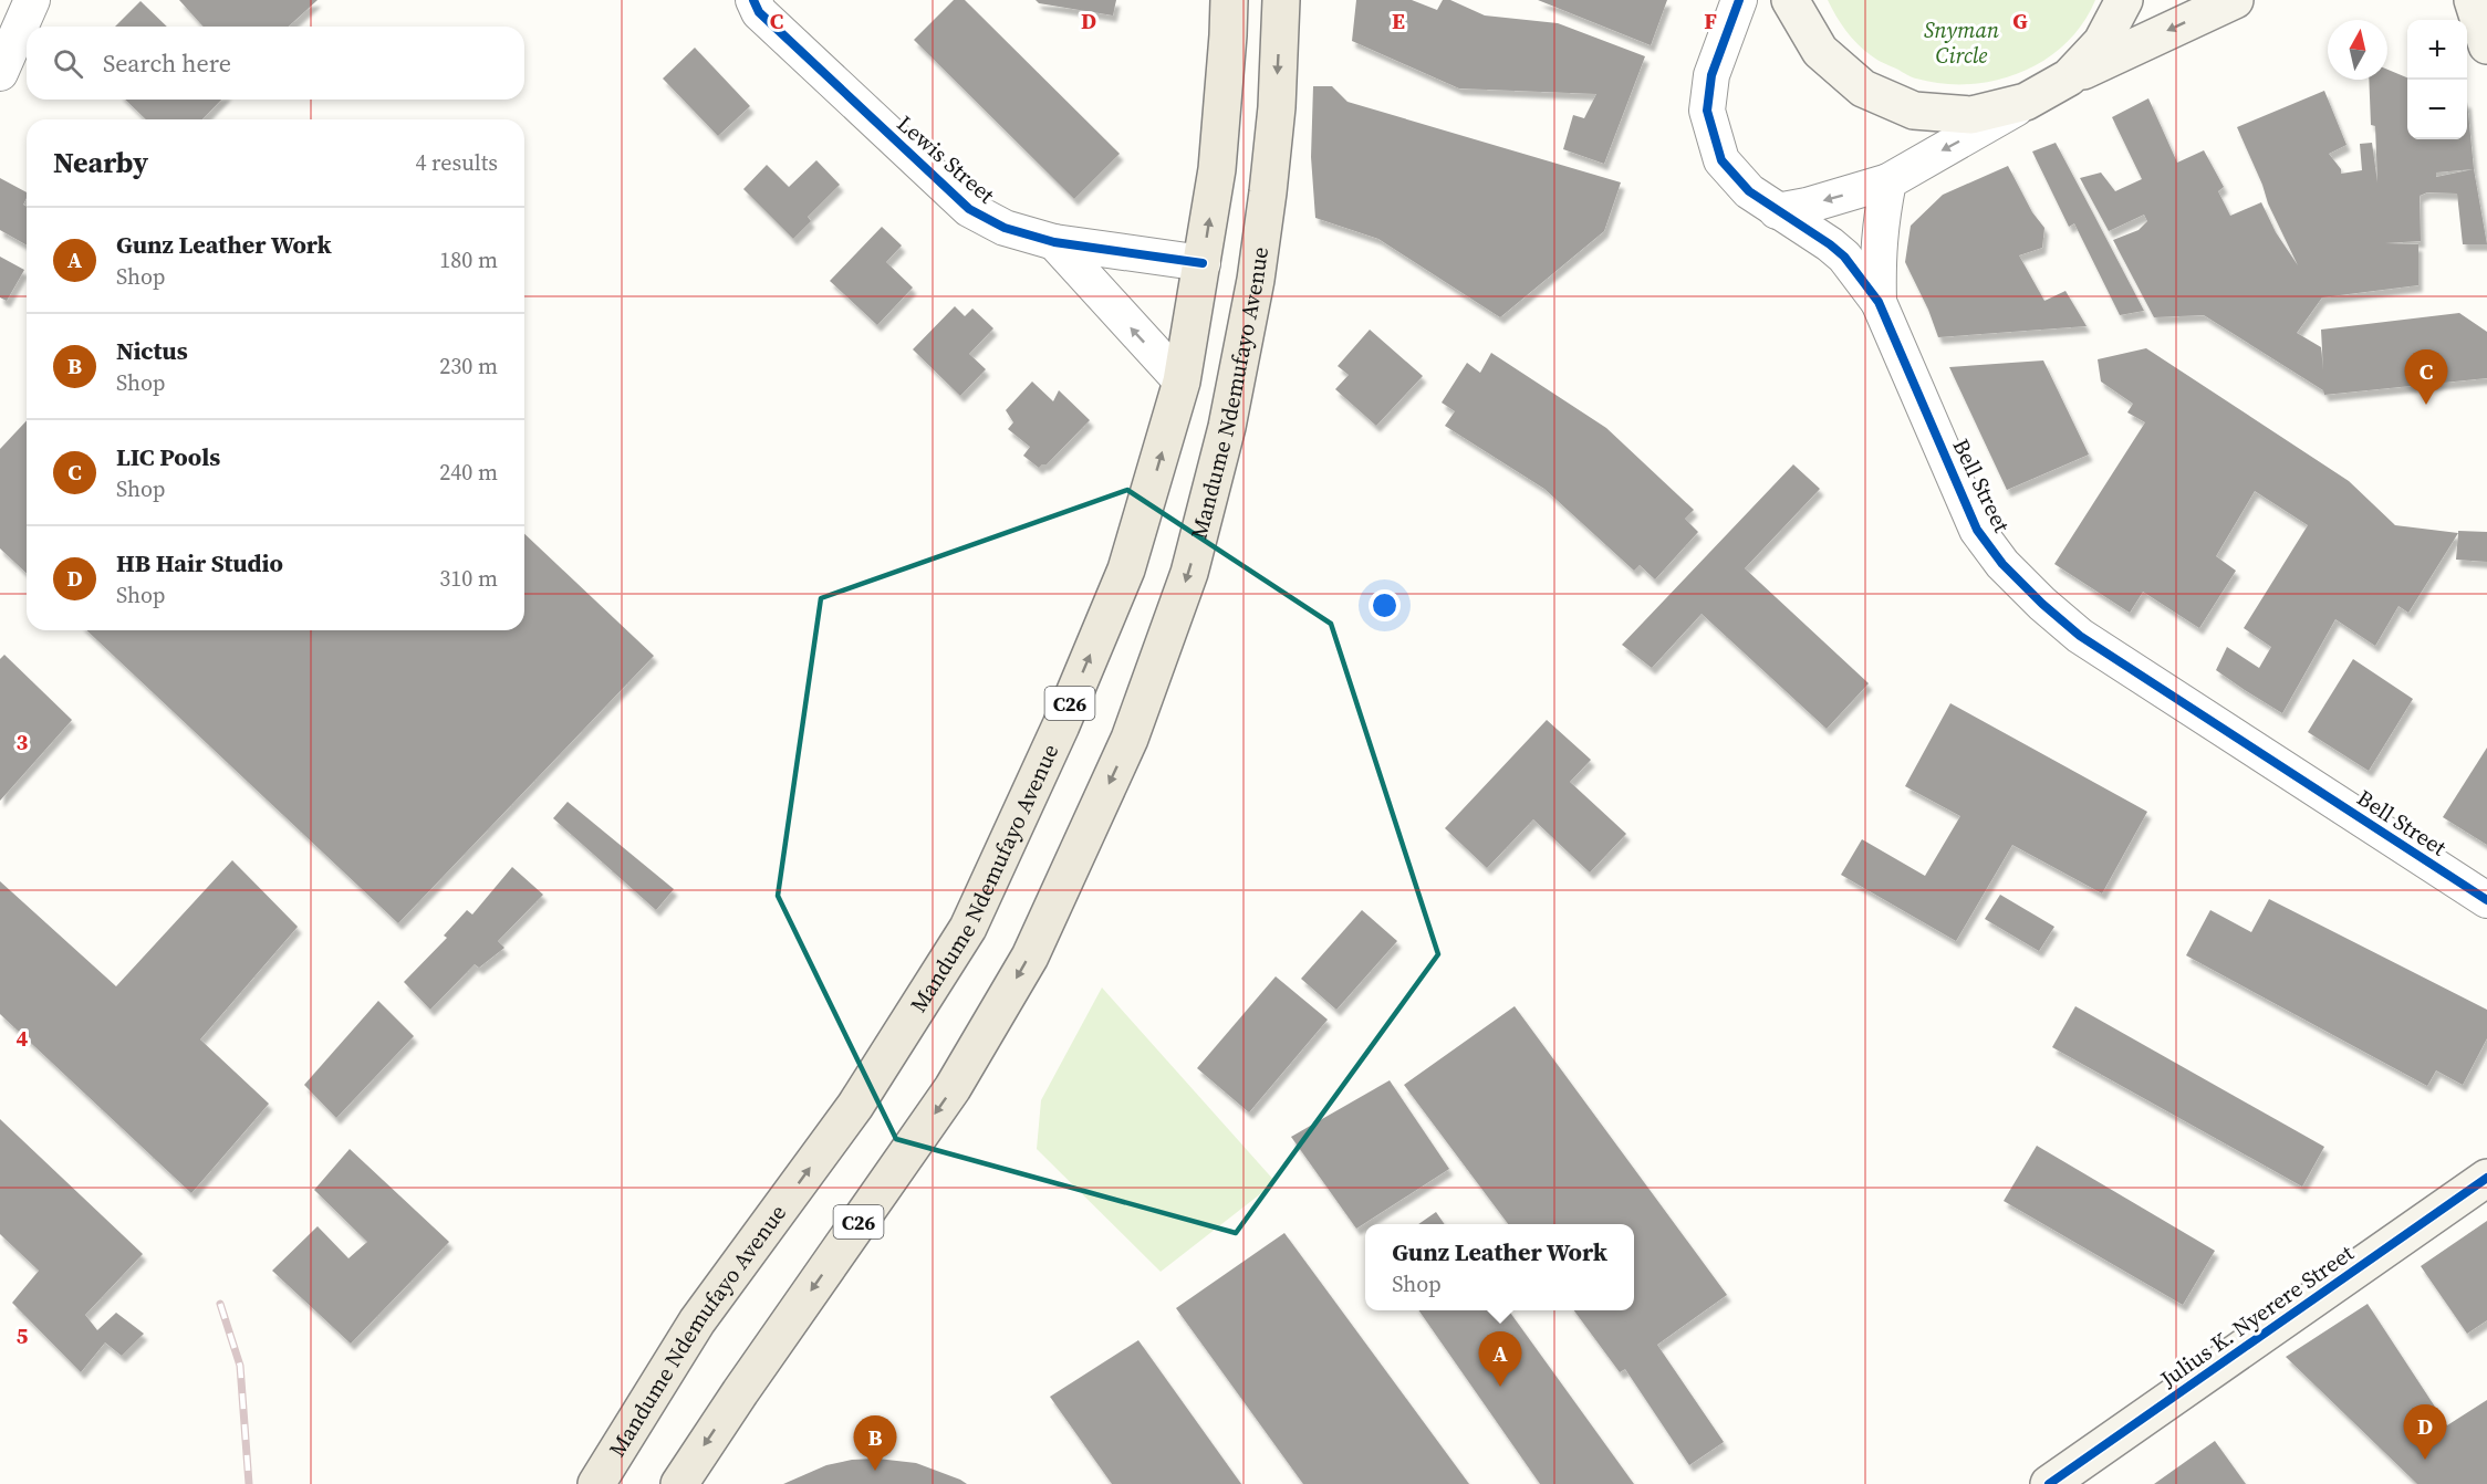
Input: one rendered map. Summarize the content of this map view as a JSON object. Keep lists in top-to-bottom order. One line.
{"streets":{"main road":["Mandume Ndemufayo Avenue","C26","Julius K. Nyerere Street"],"street":["Lewis Street","Bell Street"]},"crossings":[["Lewis Street","Mandume Ndemufayo Avenue"]],"parks":["Snyman Circle"],"north":"top","page":{"map_buttons":["+","−"],"search":"Search here","heading":["Nearby","4 results"],"list":[{"mark":"A","name":"Gunz Leather Work","note":"Shop","value":"180 m"},{"mark":"B","name":"Nictus","note":"Shop","value":"230 m"},{"mark":"C","name":"LIC Pools","note":"Shop","value":"240 m"},{"mark":"D","name":"HB Hair Studio","note":"Shop","value":"310 m"}],"pins":["C","A","D","B"],"popup":["Gunz Leather Work","Shop"]},"grid":{"columns":["C","D","E","F","G"],"rows":["3","4","5"]}}
